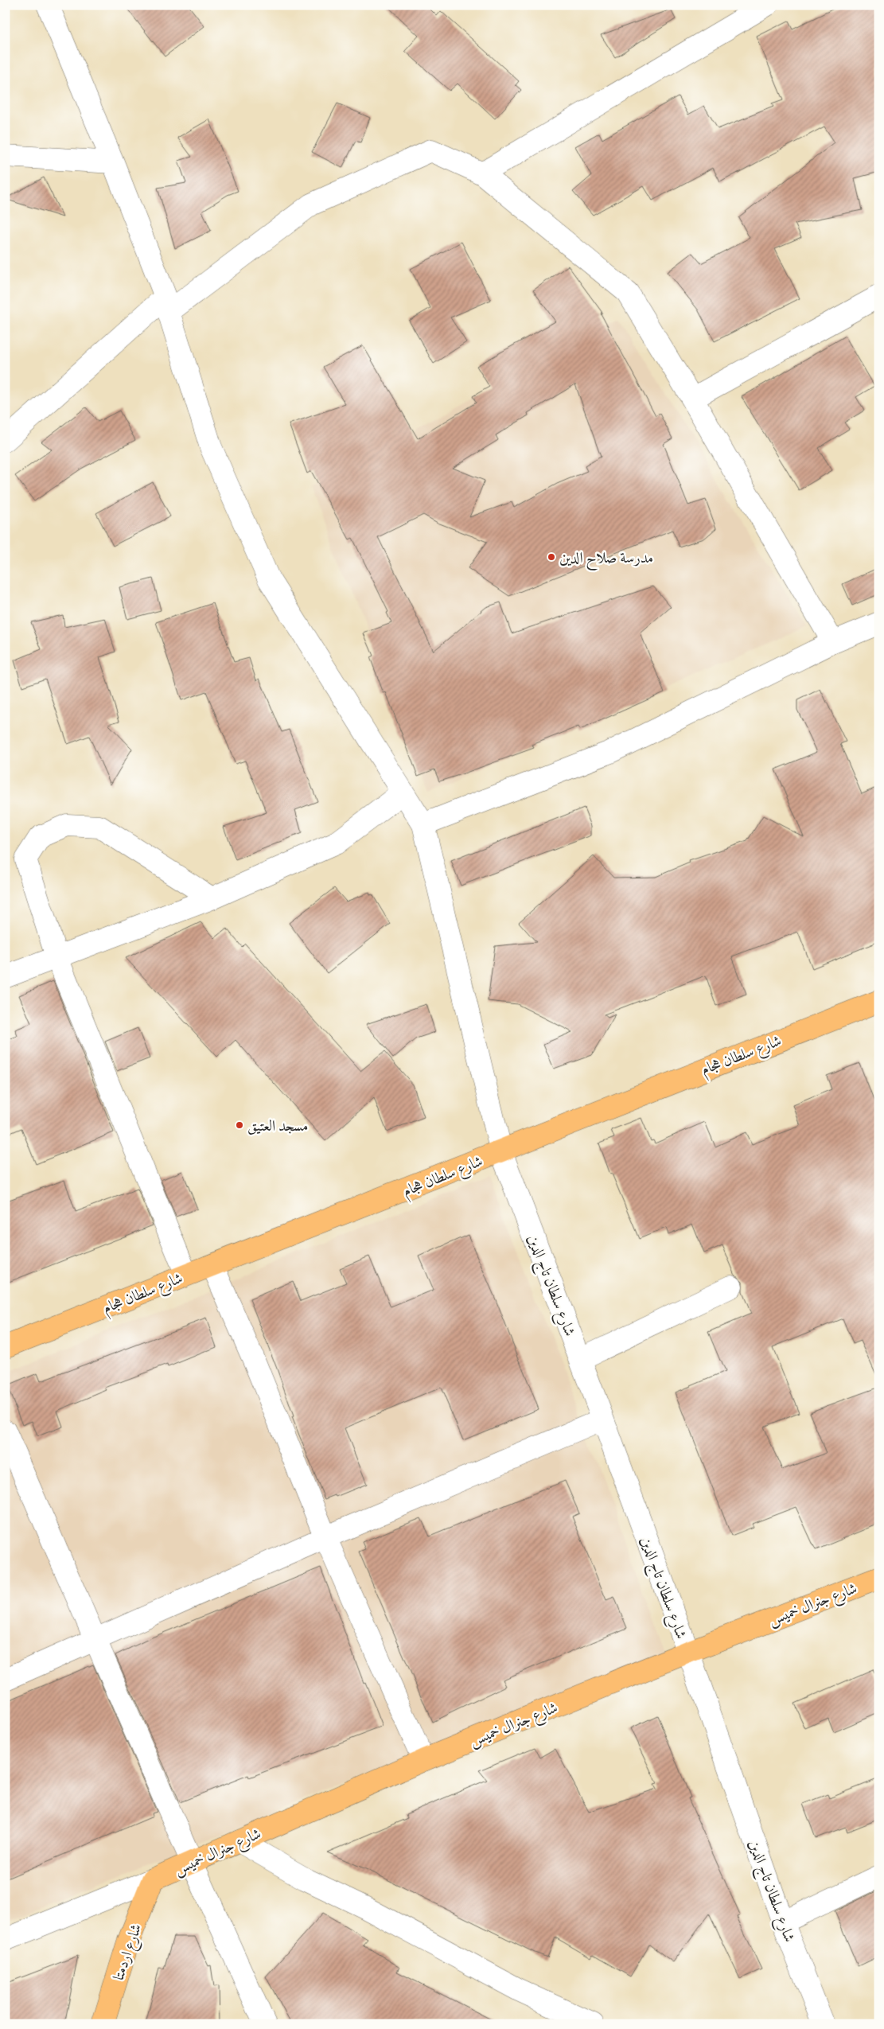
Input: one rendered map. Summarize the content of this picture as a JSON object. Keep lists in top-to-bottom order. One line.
{"streets":{"main road":["شارع سلطان هجام","شارع جنرال خميس","شارع اردمتا"],"street":["شارع سلطان تاج الدين"]},"crossings":[["شارع سلطان هجام","شارع سلطان تاج الدين"],["شارع سلطان تاج الدين","شارع جنرال خميس"],["شارع جنرال خميس","شارع اردمتا"]],"places":["مدرسة صلاح الدين","مسجد العتيق"]}
